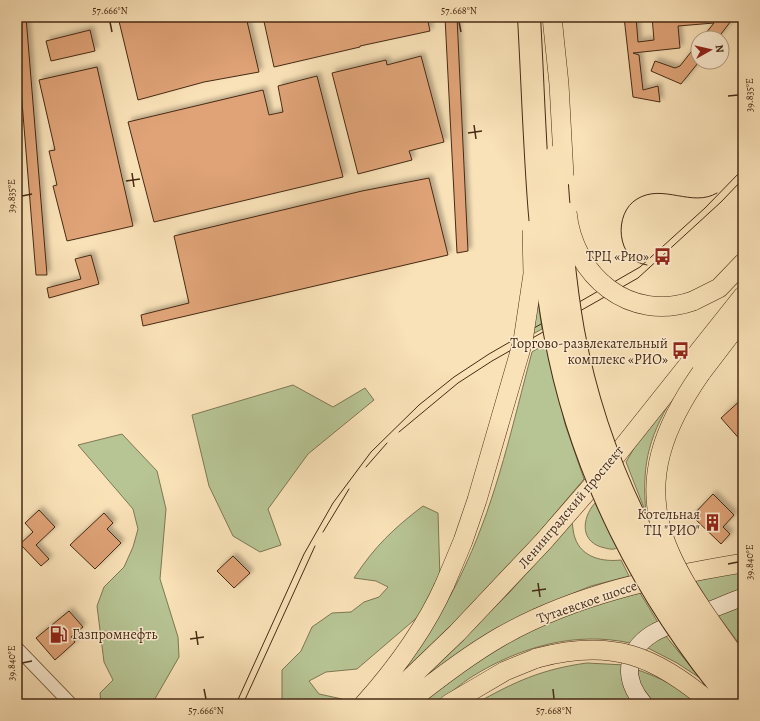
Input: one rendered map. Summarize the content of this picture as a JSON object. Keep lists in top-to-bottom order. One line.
{"streets":{"main road":["Ленинградский проспект","Тутаевское шоссе"]},"places":{"bus stop":["ТРЦ «Рио»","Торгово-развлекательный комплекс «РИО»"],"building":["Котельная ТЦ \"РИО\""],"fuel station":["Газпромнефть"]},"north":"right","coordinates":["57.666°N","57.668°N","39.835°E","39.840°E"]}
